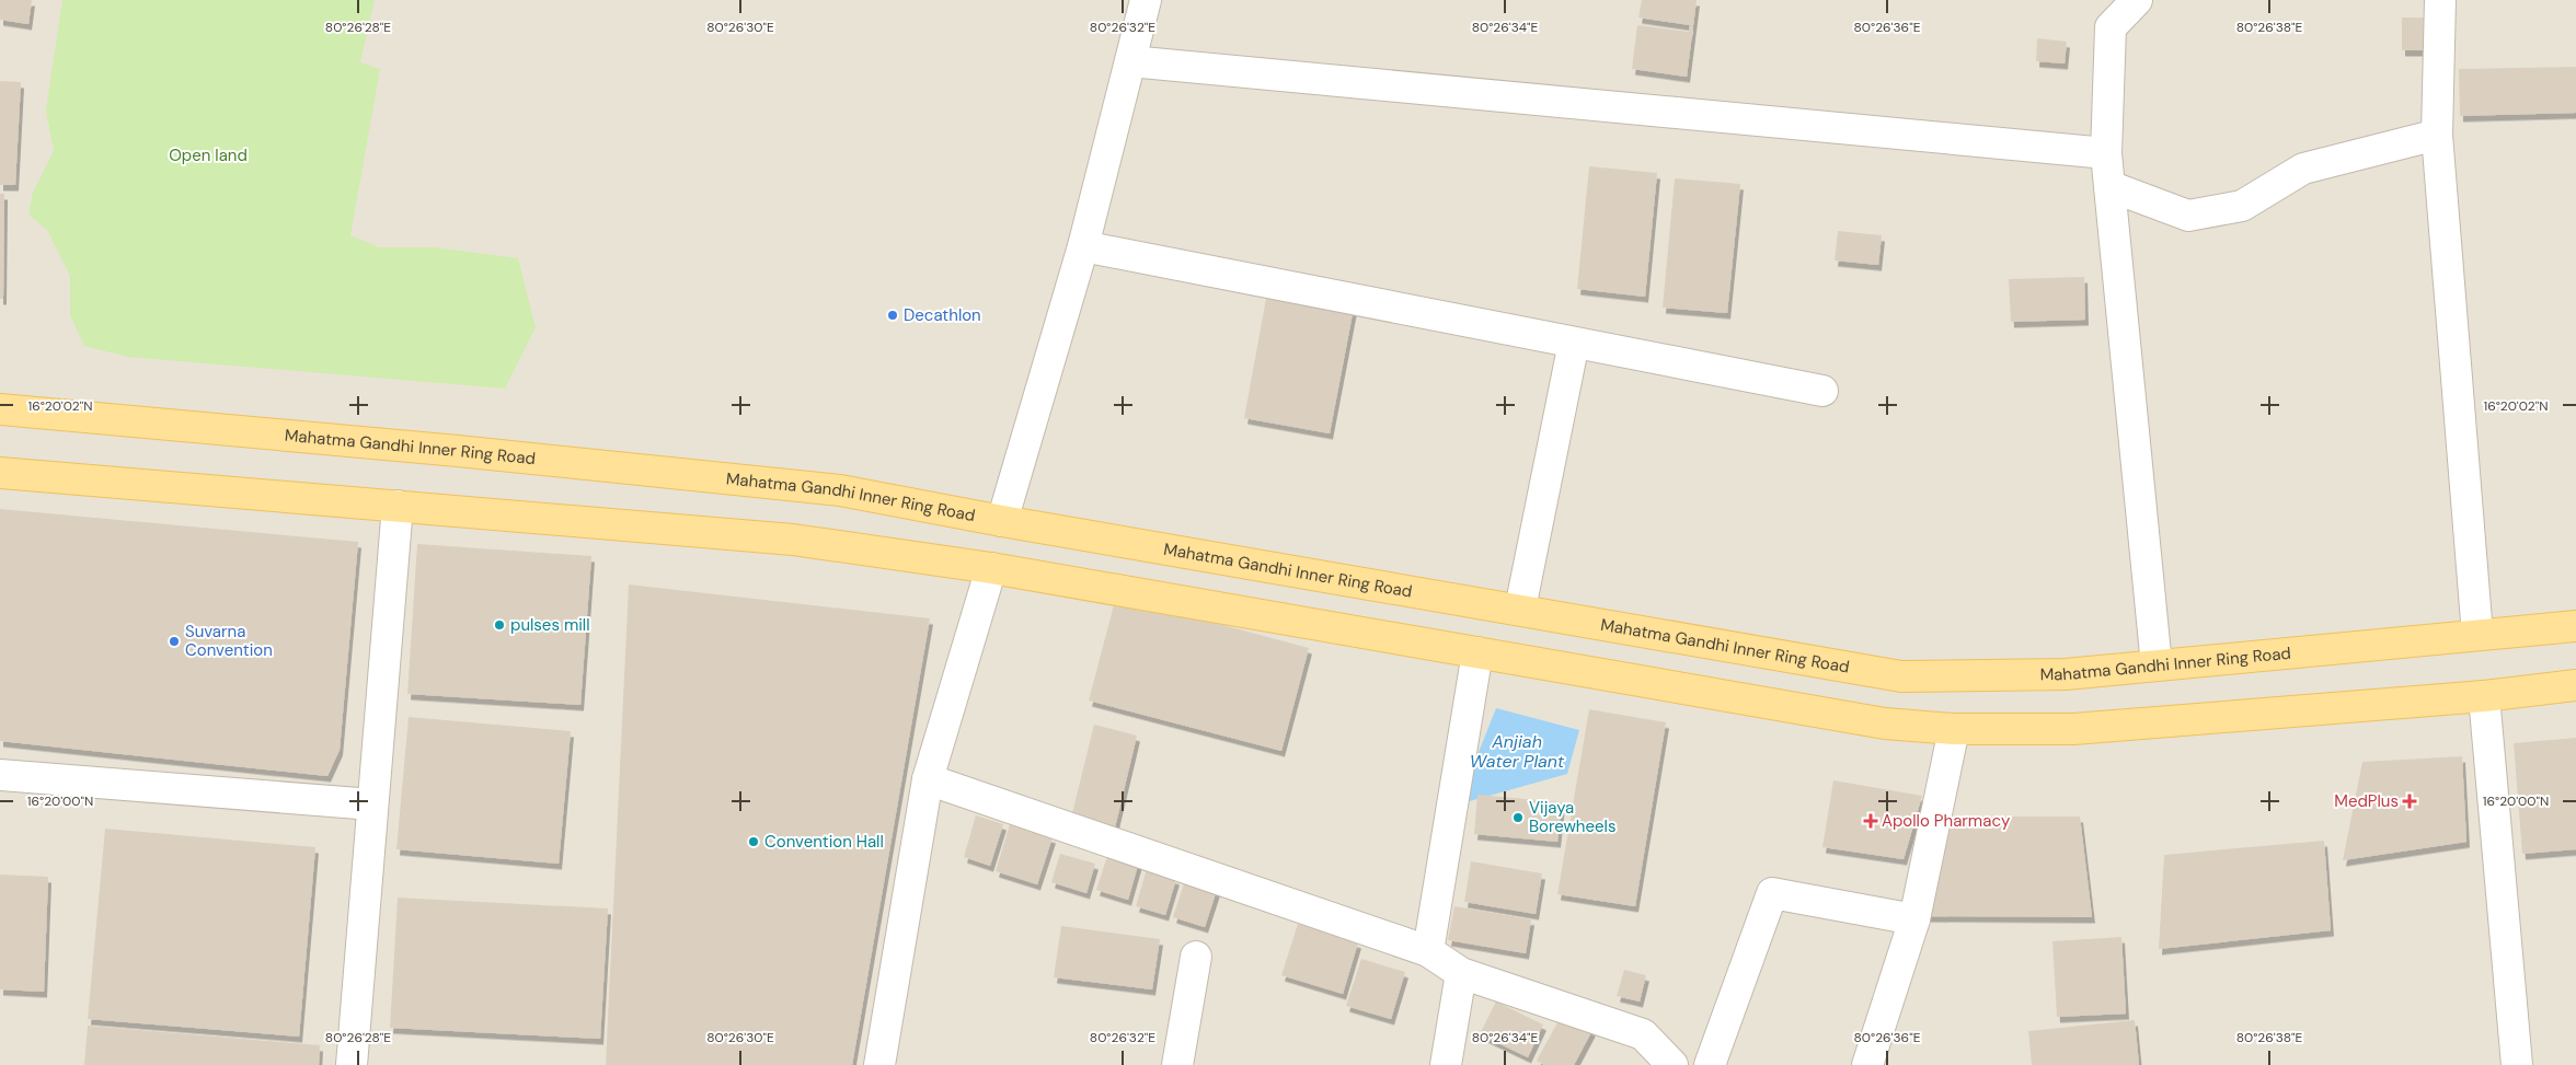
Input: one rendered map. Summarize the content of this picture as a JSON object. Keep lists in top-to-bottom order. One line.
{"streets":{"main road":["Mahatma Gandhi Inner Ring Road"]},"water":["Anjiah Water Plant"],"parks":["Open land"],"places":{"other":["Decathlon","pulses mill","Suvarna Convention","Vijaya Borewheels","Convention Hall"],"health":["MedPlus","Apollo Pharmacy"]},"coordinates":["80°26'28\"E","80°26'30\"E","80°26'32\"E","80°26'34\"E","80°26'36\"E","80°26'38\"E","16°20'02\"N","16°20'00\"N"]}
